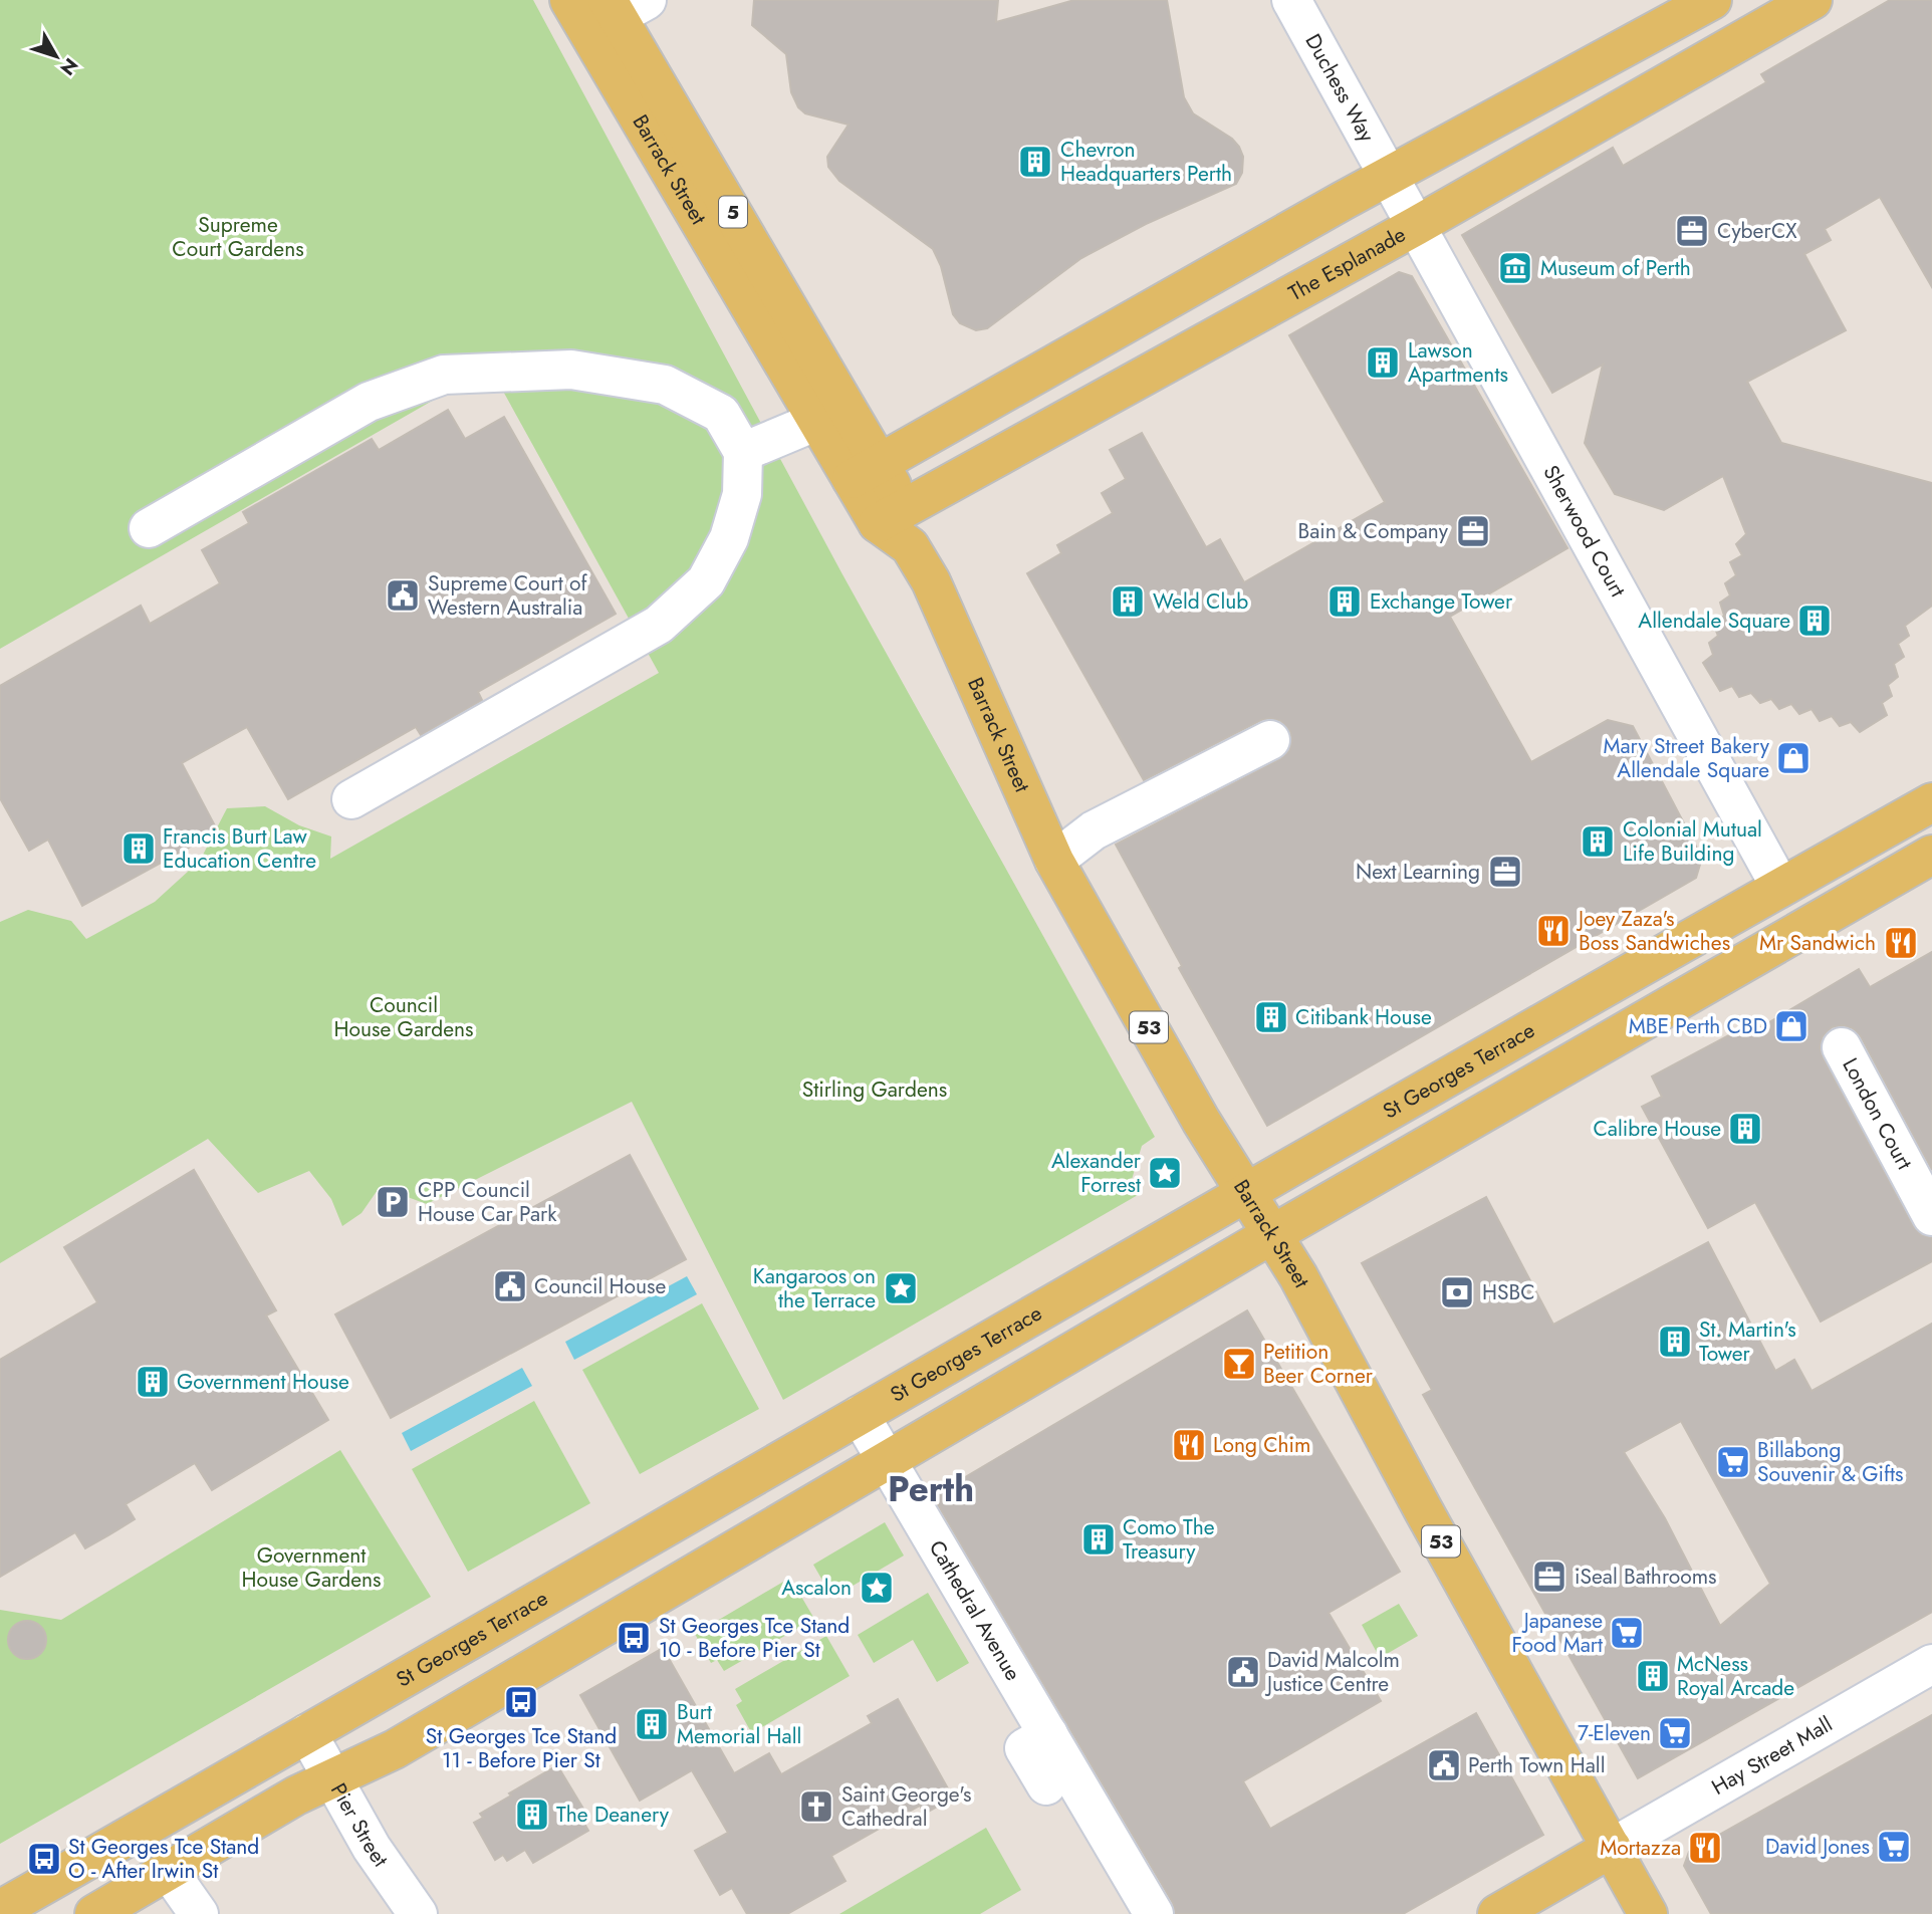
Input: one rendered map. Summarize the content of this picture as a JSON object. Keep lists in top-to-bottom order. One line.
{"streets":{"main road":["Barrack Street","5","The Esplanade","53","St Georges Terrace"],"street":["Duchess Way","Sherwood Court","London Court","Cathedral Avenue","Hay Street Mall","Pier Street"]},"crossings":[["Duchess Way","Sherwood Court"],["Barrack Street","The Esplanade"],["Barrack Street","St Georges Terrace"],["Barrack Street","Hay Street Mall"],["The Esplanade","Sherwood Court"],["Sherwood Court","St Georges Terrace"],["St Georges Terrace","Cathedral Avenue"],["St Georges Terrace","Pier Street"]],"districts":["Perth"],"parks":["Supreme Court Gardens","Council House Gardens","Stirling Gardens","Government House Gardens"],"places":{"building":["Chevron Headquarters Perth","Lawson Apartments","Weld Club","Exchange Tower","Allendale Square","Colonial Mutual Life Building","Francis Burt Law Education Centre","Citibank House","Calibre House","St. Martin's Tower","Government House","Como The Treasury","McNess Royal Arcade","Burt Memorial Hall","The Deanery"],"office":["CyberCX","Bain & Company","Next Learning","iSeal Bathrooms"],"museum":["Museum of Perth"],"public building":["Supreme Court of Western Australia","Council House","David Malcolm Justice Centre","Perth Town Hall"],"shop":["Mary Street Bakery Allendale Square","MBE Perth CBD"],"restaurant":["Joey Zaza's Boss Sandwiches","Mr Sandwich","Long Chim","Mortazza"],"place":["Alexander Forrest","Kangaroos on the Terrace","Ascalon"],"parking":["CPP Council House Car Park"],"bank":["HSBC"],"bar":["Petition Beer Corner"],"supermarket":["Billabong Souvenir & Gifts","Japanese Food Mart","7-Eleven","David Jones"],"bus stop":["St Georges Tce Stand 10 - Before Pier St","St Georges Tce Stand 11 - Before Pier St","St Georges Tce Stand O - After Irwin St"],"church":["Saint George's Cathedral"]},"north":"bottom right"}
